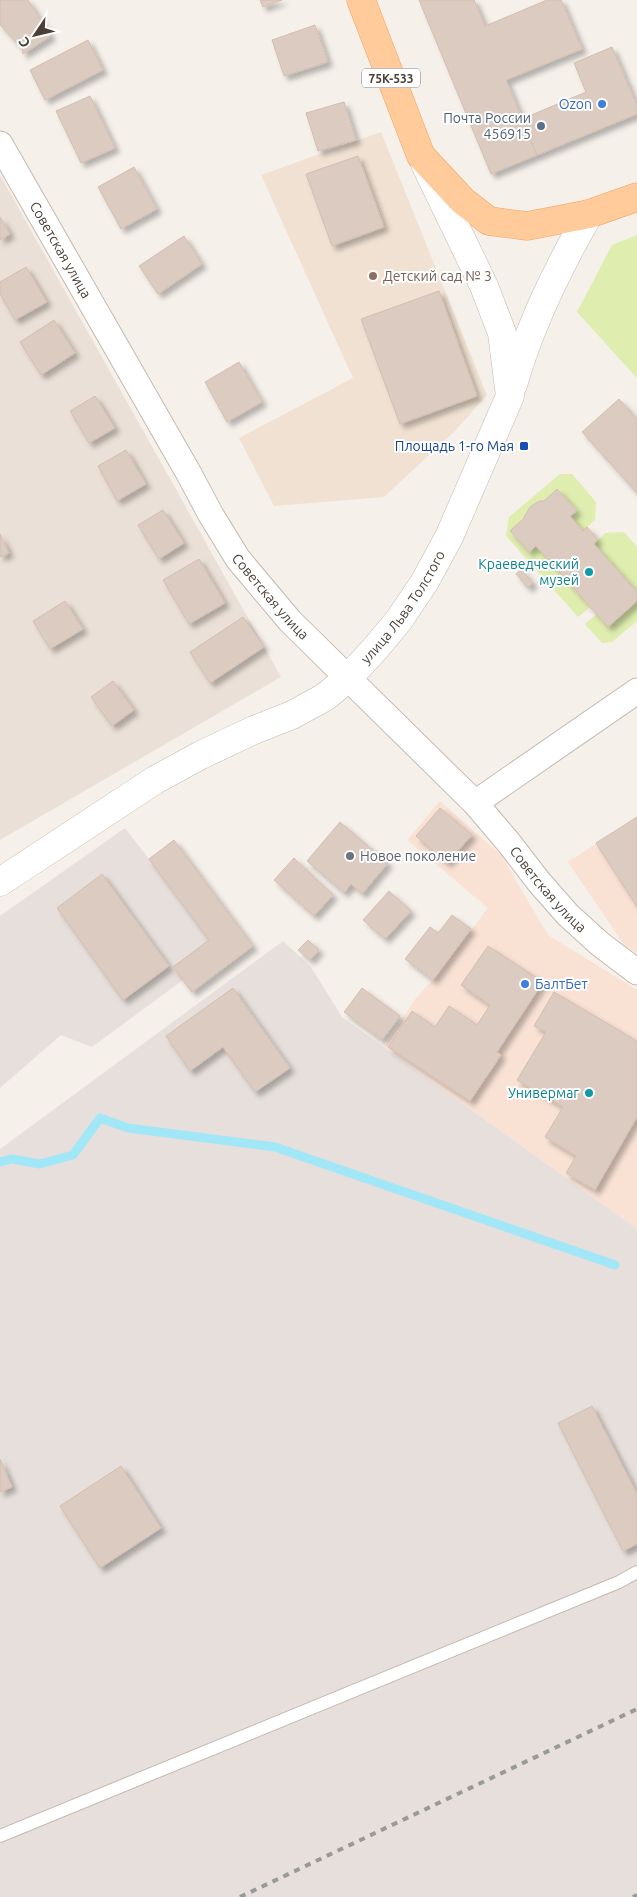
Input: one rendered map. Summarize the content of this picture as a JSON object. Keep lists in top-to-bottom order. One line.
{"streets":{"main road":["75К-533"],"street":["Советская улица","улица Льва Толстого"]},"crossings":[["Советская улица","улица Льва Толстого"]],"places":{"other":["Ozon","Почта России 456915","Детский сад № 3","Краеведческий музей","Новое поколение","БалтБет","Универмаг"],"transit":["Площадь 1-го Мая"]},"north":"bottom left"}
